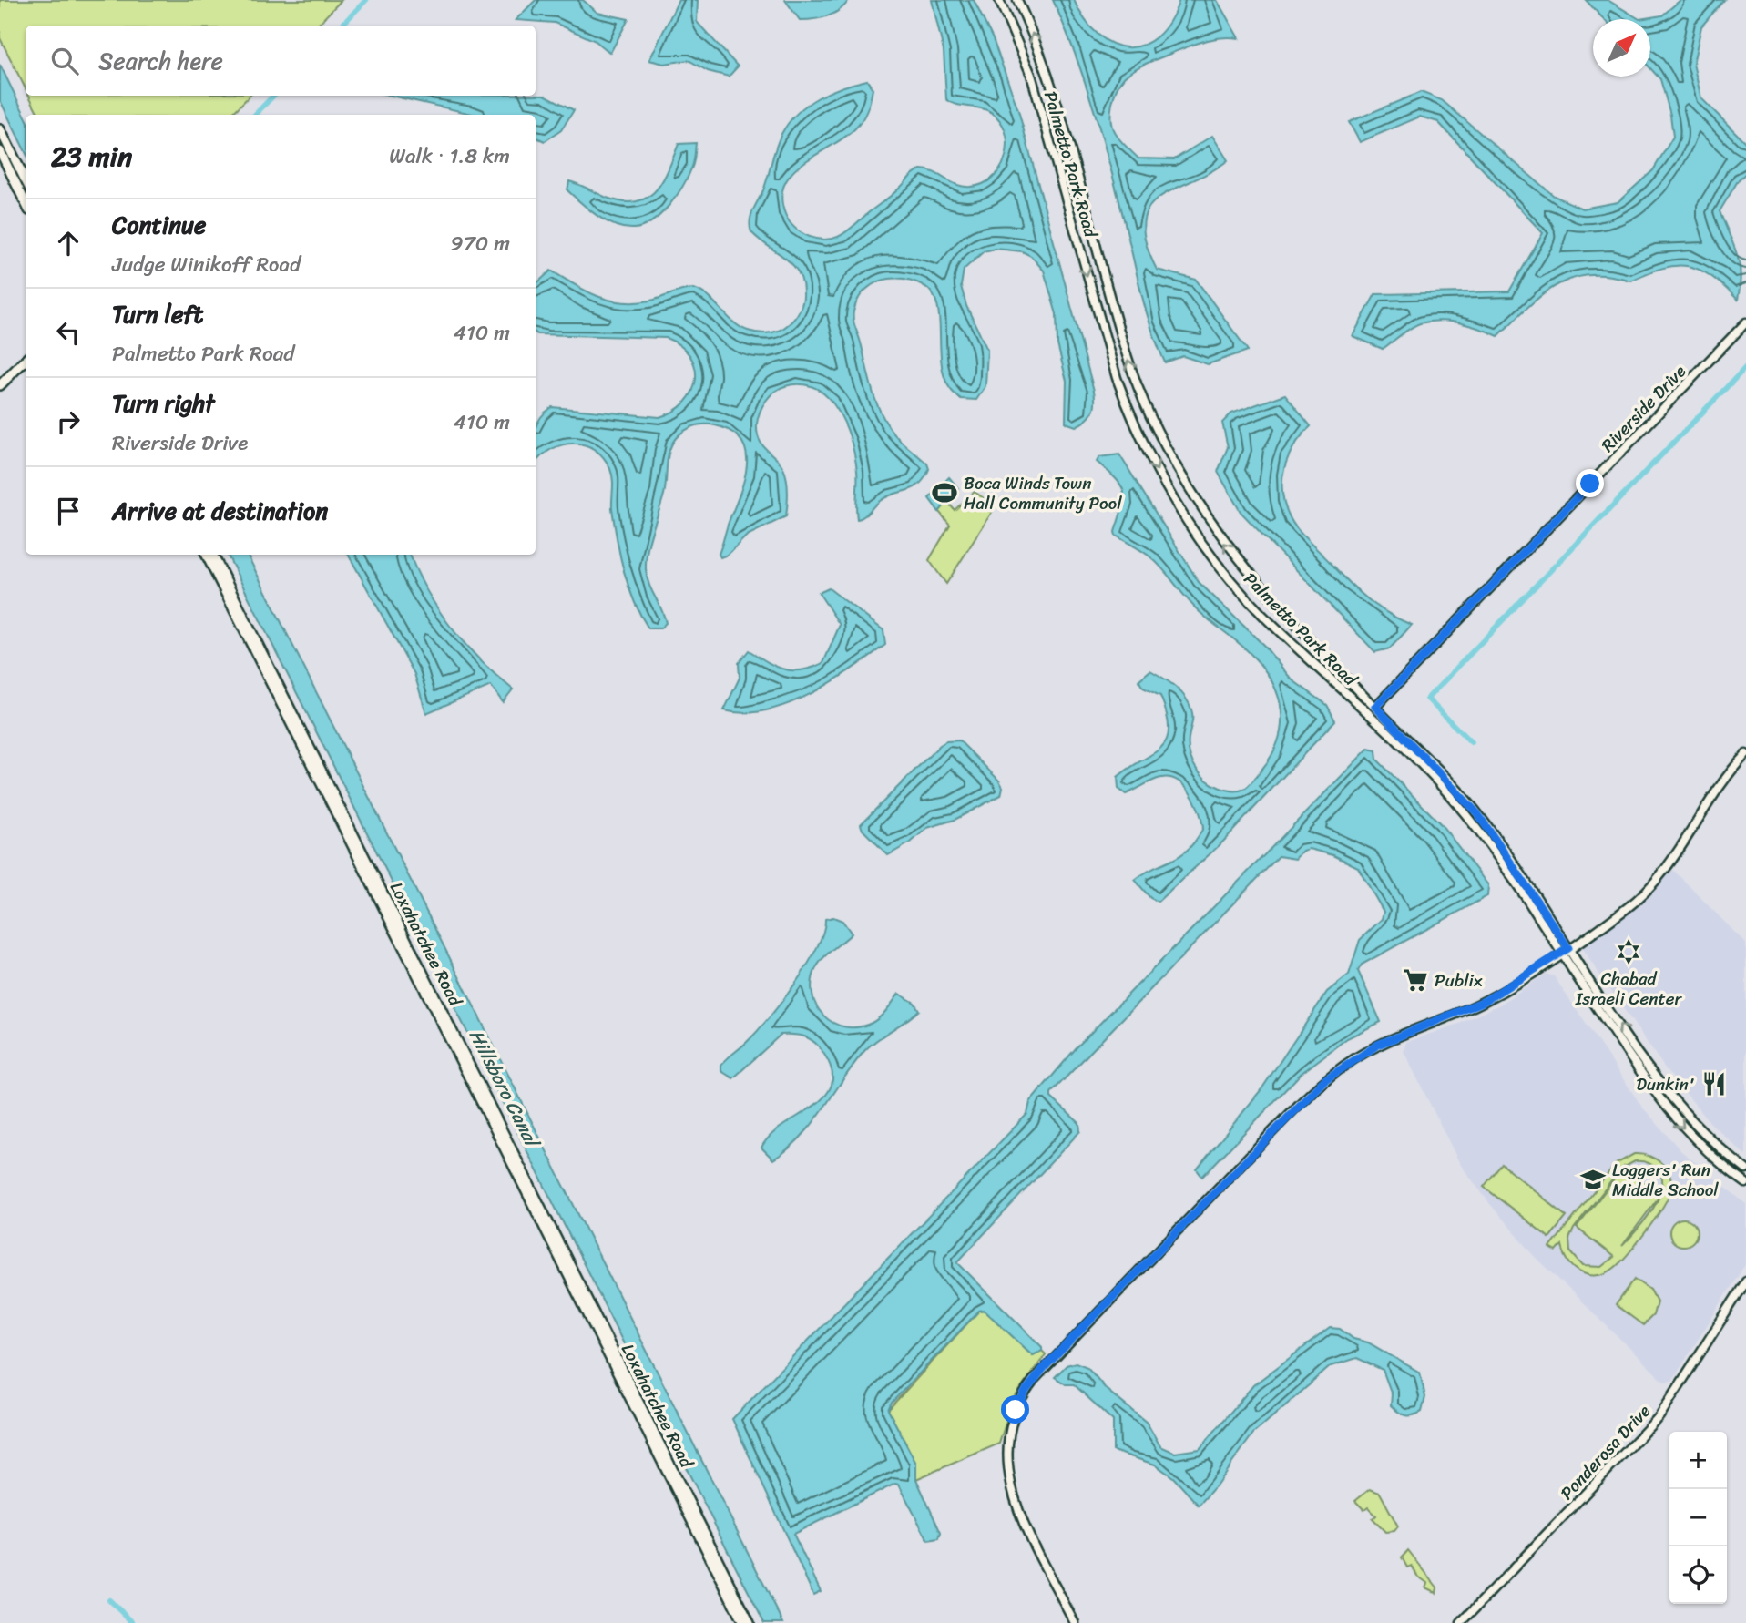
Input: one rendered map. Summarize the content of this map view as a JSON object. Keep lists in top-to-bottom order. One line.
{"streets":{"main road":["Loxahatchee Road"],"street":["Palmetto Park Road","Riverside Drive","Ponderosa Drive"]},"crossings":[["Palmetto Park Road","Riverside Drive"]],"water":["Hillsboro Canal"],"places":{"sports":["Boca Winds Town Hall Community Pool"],"synagogue":["Chabad Israeli Center"],"supermarket":["Publix"],"restaurant":["Dunkin'"],"school or university":["Loggers' Run Middle School"]},"north":"top right","page":{"search":"Search here","heading":["23 min","Walk · 1.8 km"],"list":[["Continue","Judge Winikoff Road","970 m"],["Turn left","Palmetto Park Road","410 m"],["Turn right","Riverside Drive","410 m"],"Arrive at destination"],"map_buttons":["+","−"]}}
